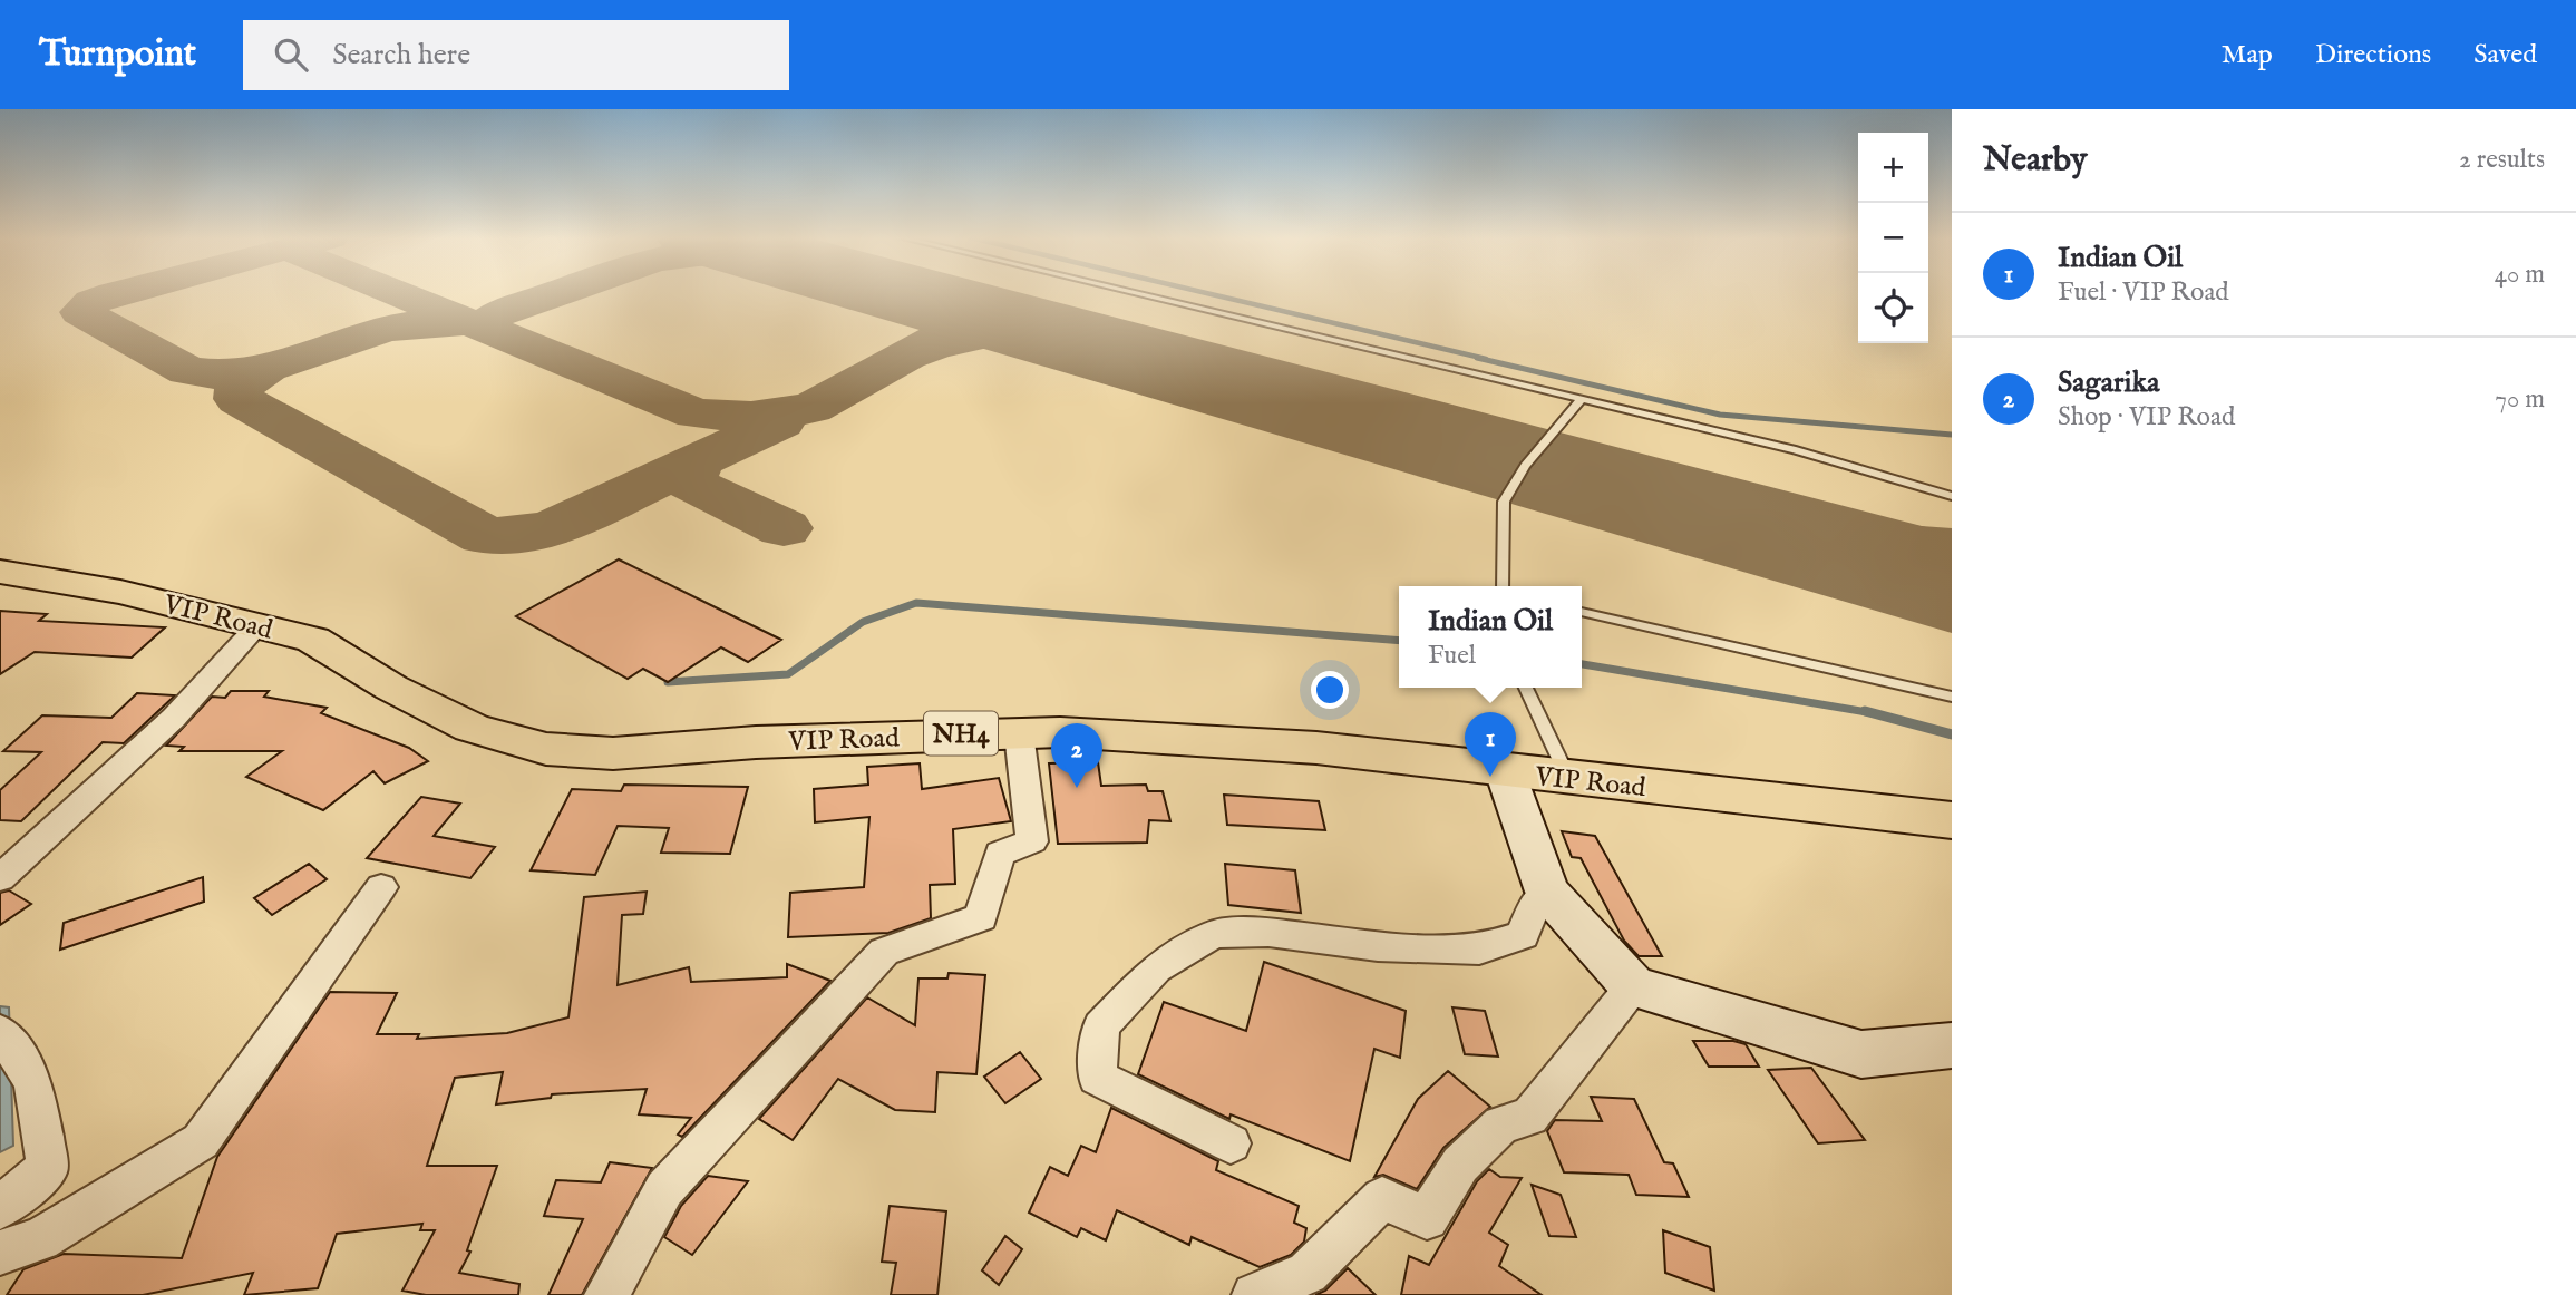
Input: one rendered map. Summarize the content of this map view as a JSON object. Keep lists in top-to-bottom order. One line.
{"streets":{"highway":["VIP Road","NH4"]},"page":{"header":"Turnpoint","search":"Search here","nav":["Map","Directions","Saved"],"heading":["Nearby","2 results"],"map_buttons":["+","−"],"list":[{"mark":"1","name":"Indian Oil","note":"Fuel · VIP Road","value":"40 m"},{"mark":"2","name":"Sagarika","note":"Shop · VIP Road","value":"70 m"}],"popup":["Indian Oil","Fuel"],"pins":["1","2"]}}
